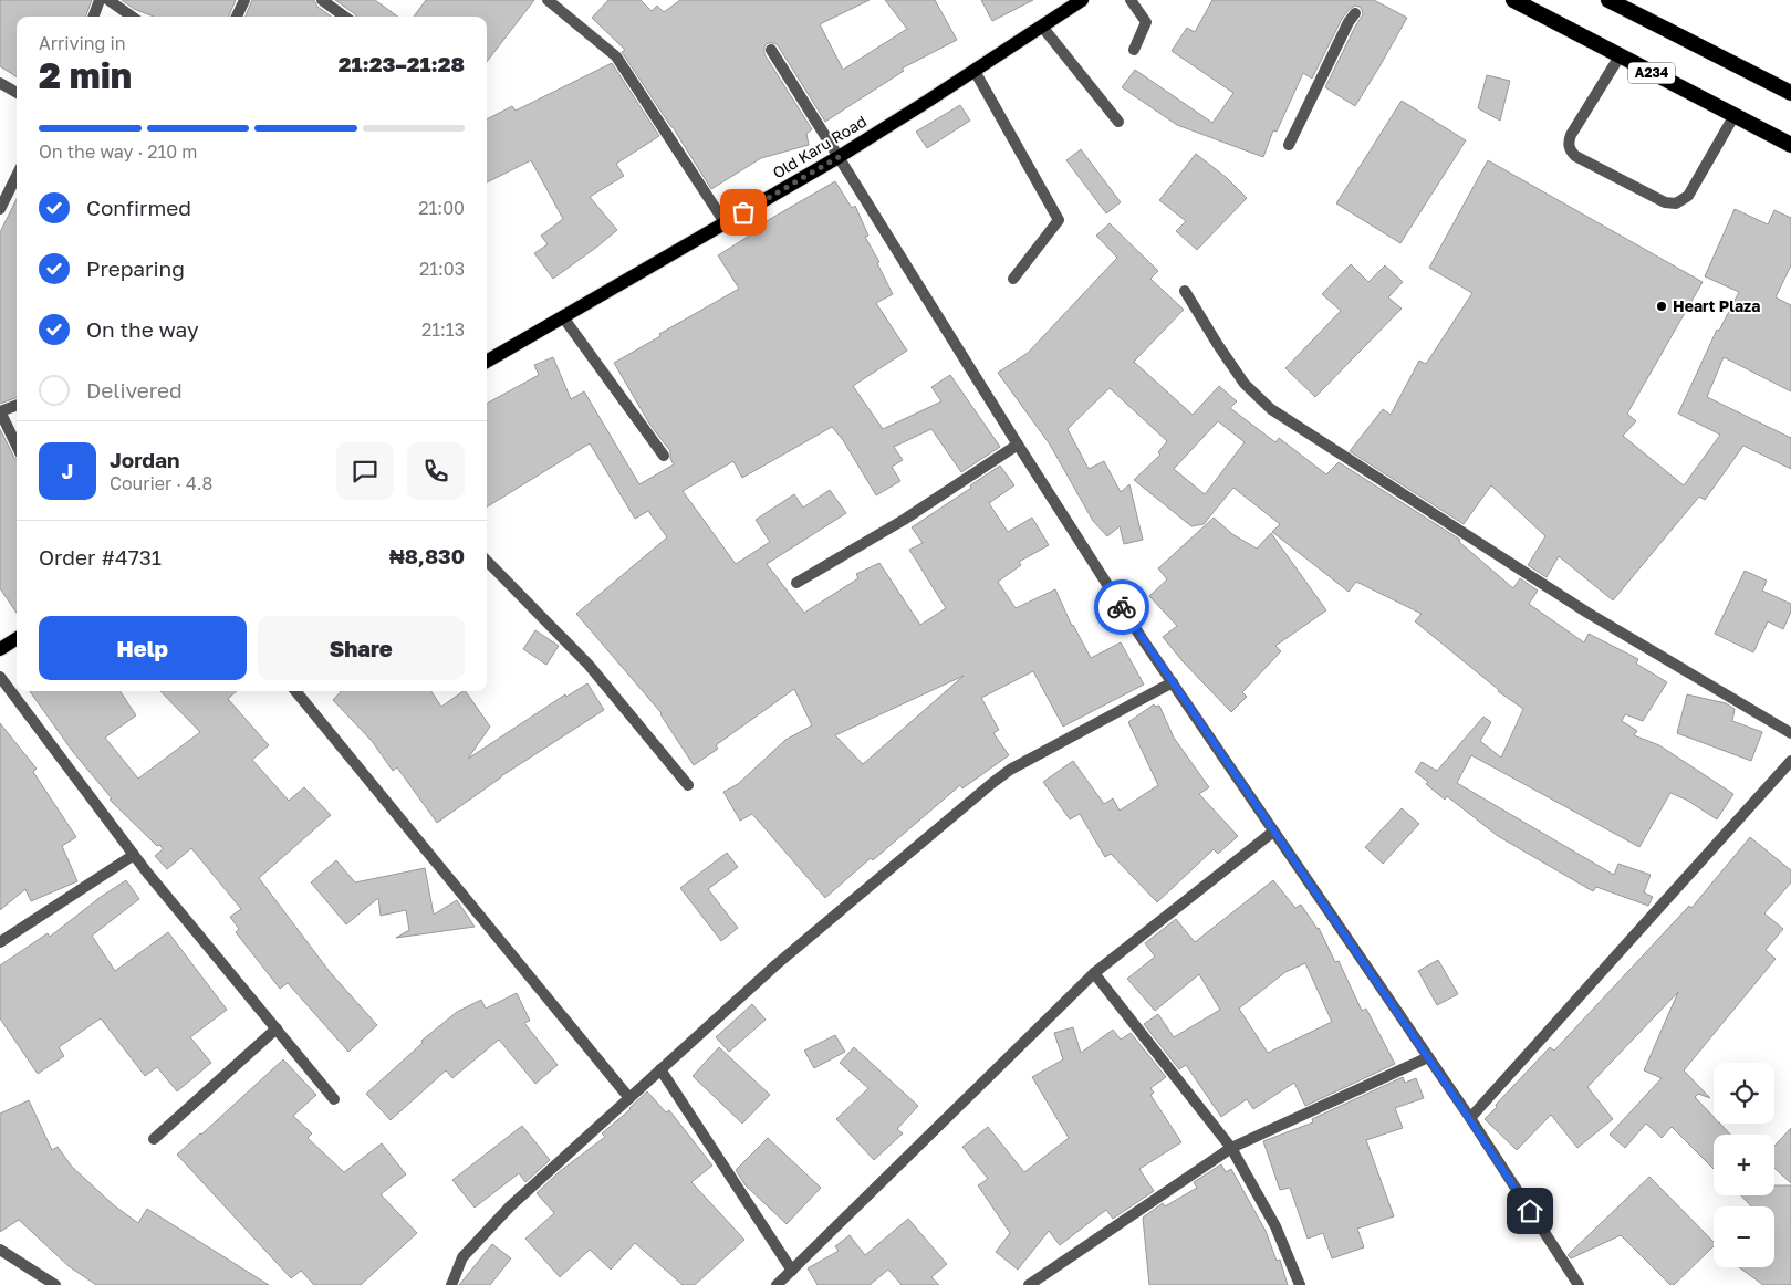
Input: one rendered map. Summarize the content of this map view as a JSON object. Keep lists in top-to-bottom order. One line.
{"streets":{"highway":["A234"],"main road":["Old Karu Road"]},"places":["Heart Plaza"],"page":{"heading":["2 min","Arriving in","21:23–21:28"],"panel":["Jordan","Courier · 4.8","Order #4731","₦8,830"],"bar":"On the way · 210 m","list":[["Confirmed","21:00"],["Preparing","21:03"],["On the way","21:13"],"Delivered"],"round":"J","buttons":["Help","Share"],"map_buttons":["+","−"]}}
